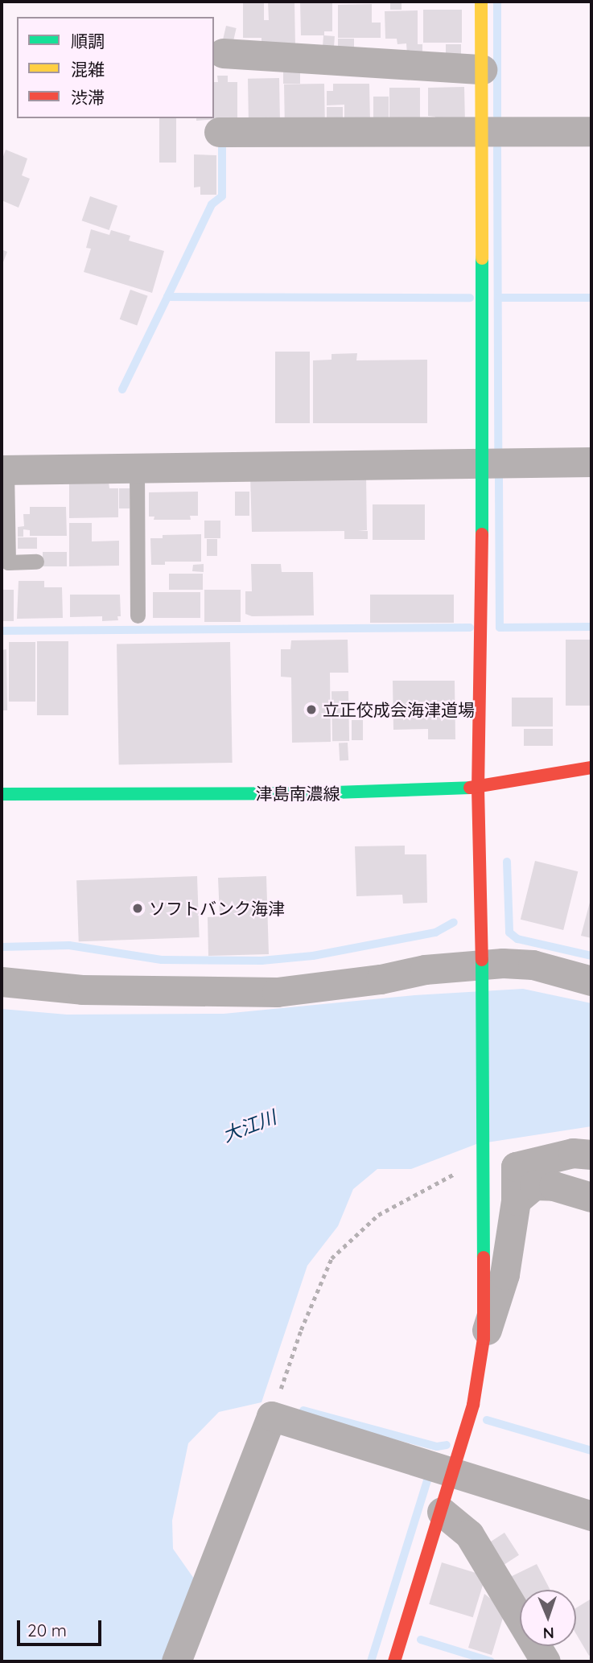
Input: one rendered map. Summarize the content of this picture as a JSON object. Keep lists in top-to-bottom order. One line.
{"streets":{"street":["津島南濃線"]},"water":["大江川"],"places":["立正佼成会海津道場","ソフトバンク海津"],"legend":["順調","混雑","渋滞"],"scale_bar":"20 m","north":"bottom"}
